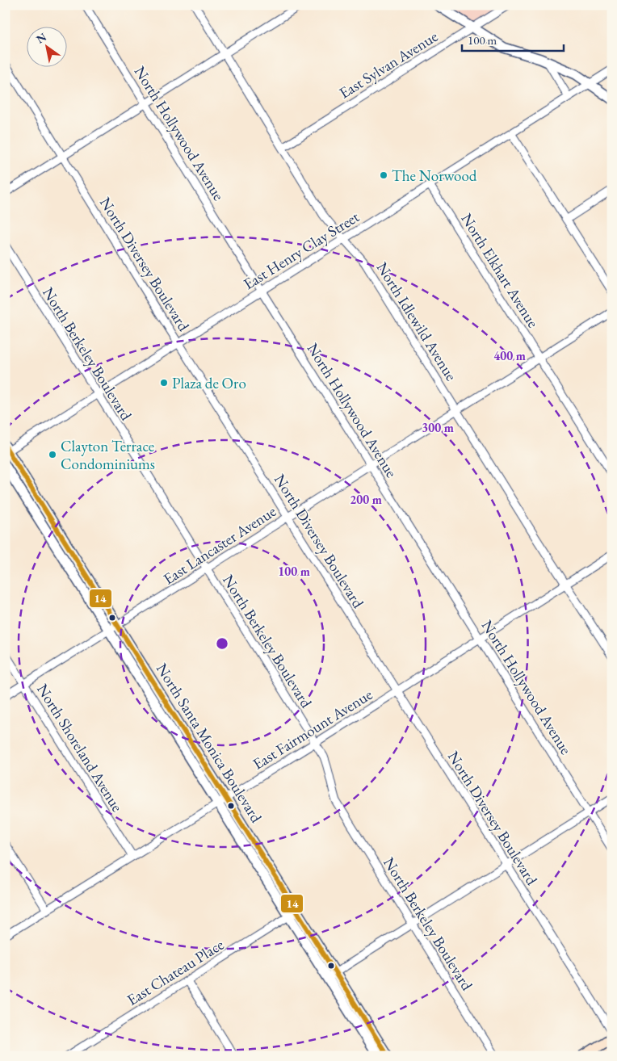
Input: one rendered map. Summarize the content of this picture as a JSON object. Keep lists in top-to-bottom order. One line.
{"streets":{"street":["East Sylvan Avenue","North Hollywood Avenue","East Henry Clay Street","North Diversey Boulevard","North Elkhart Avenue","North Idlewild Avenue","North Berkeley Boulevard","East Lancaster Avenue","East Fairmount Avenue","North Santa Monica Boulevard","North Shoreland Avenue","East Chateau Place"]},"crossings":[["East Sylvan Avenue","North Idlewild Avenue"],["North Hollywood Avenue","East Henry Clay Street"],["North Hollywood Avenue","East Lancaster Avenue"],["North Hollywood Avenue","East Fairmount Avenue"],["East Henry Clay Street","North Diversey Boulevard"],["East Henry Clay Street","North Elkhart Avenue"],["East Henry Clay Street","North Idlewild Avenue"],["East Henry Clay Street","North Berkeley Boulevard"],["East Henry Clay Street","North Santa Monica Boulevard"],["North Diversey Boulevard","East Lancaster Avenue"],["North Diversey Boulevard","East Fairmount Avenue"],["North Elkhart Avenue","East Lancaster Avenue"],["North Idlewild Avenue","East Lancaster Avenue"],["North Idlewild Avenue","East Fairmount Avenue"],["North Berkeley Boulevard","East Lancaster Avenue"],["North Berkeley Boulevard","East Fairmount Avenue"],["East Lancaster Avenue","North Santa Monica Boulevard"],["East Lancaster Avenue","North Shoreland Avenue"],["East Fairmount Avenue","North Santa Monica Boulevard"],["East Fairmount Avenue","North Shoreland Avenue"],["North Santa Monica Boulevard","East Chateau Place"]],"places":["The Norwood","Plaza de Oro","Clayton Terrace Condominiums"],"lines":["transit line 14"],"scale_bar":"100 m","north":"top left","rings":["400 m","300 m","200 m","100 m"]}
